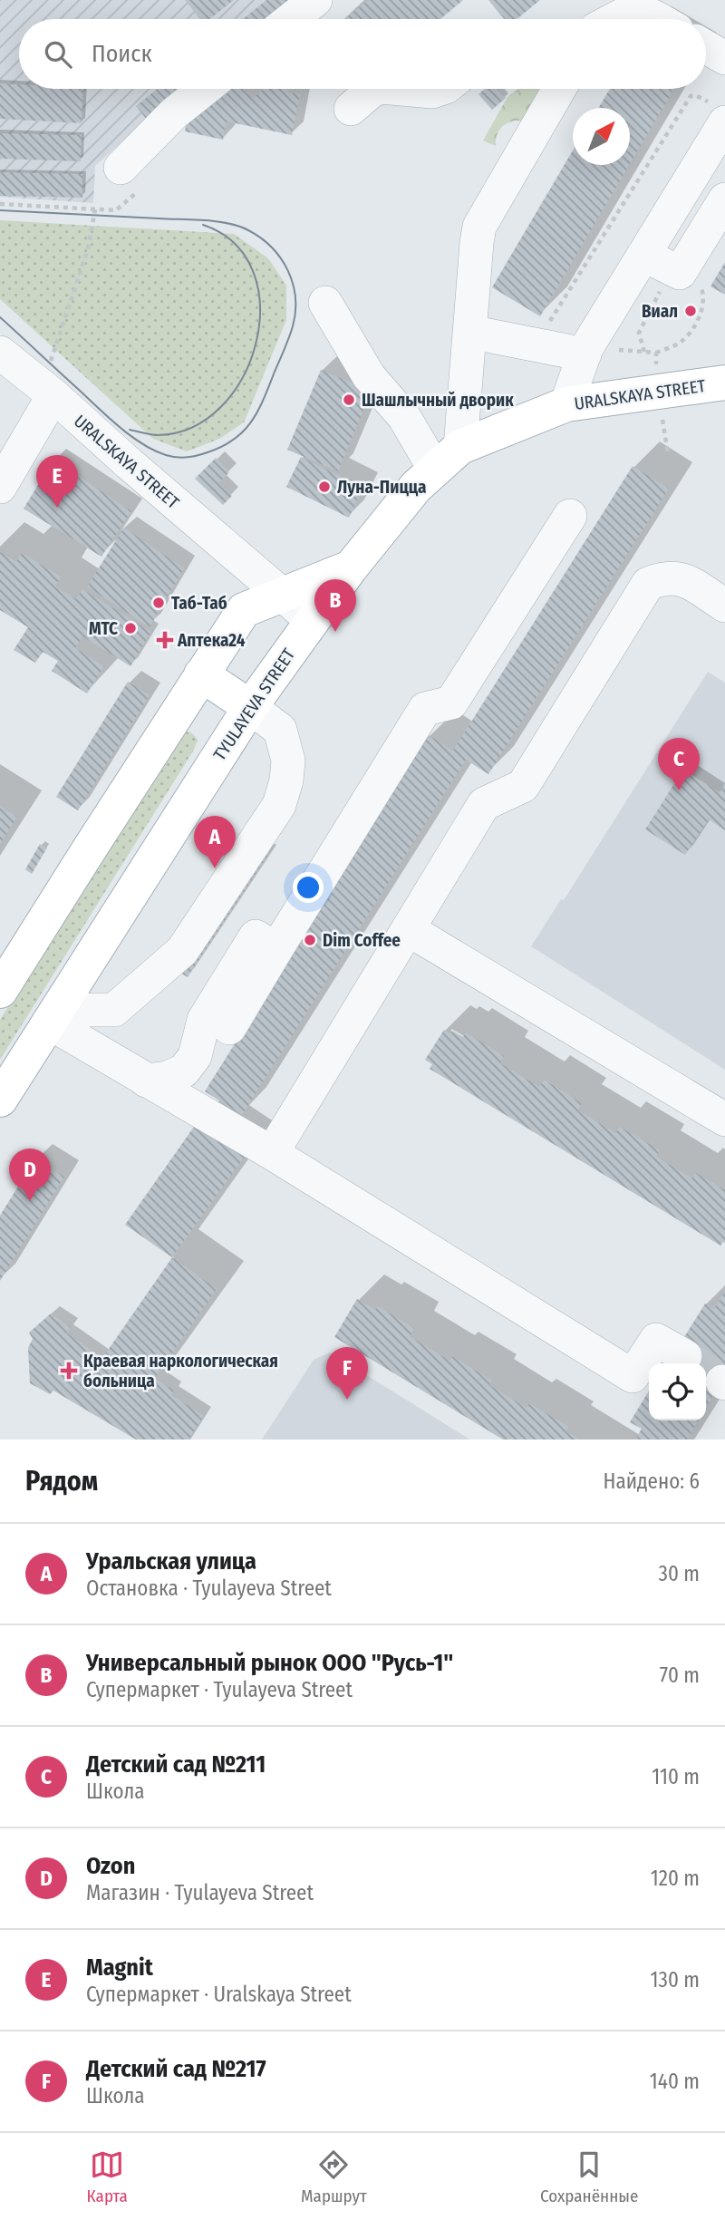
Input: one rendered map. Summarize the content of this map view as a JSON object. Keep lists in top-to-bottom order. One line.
{"streets":{"main road":["URALSKAYA STREET","TYULAYEVA STREET"]},"crossings":[["URALSKAYA STREET","TYULAYEVA STREET"]],"places":{"other":["Виал","Шашлычный дворик","Луна-Пицца","Таб-Таб","МТС","Dim Coffee"],"health":["Аптека24","Краевая наркологическая больница"]},"north":"top right","page":{"search":"Поиск","pins":["E","B","C","A","D","F"],"heading":["Рядом","Найдено: 6"],"list":[{"mark":"A","name":"Уральская улица","note":"Остановка · Tyulayeva Street","value":"30 m"},{"mark":"B","name":"Универсальный рынок ООО \"Русь-1\"","note":"Супермаркет · Tyulayeva Street","value":"70 m"},{"mark":"C","name":"Детский сад №211","note":"Школа","value":"110 m"},{"mark":"D","name":"Ozon","note":"Магазин · Tyulayeva Street","value":"120 m"},{"mark":"E","name":"Magnit","note":"Супермаркет · Uralskaya Street","value":"130 m"},{"mark":"F","name":"Детский сад №217","note":"Школа","value":"140 m"}],"nav":["Карта","Маршрут","Сохранённые"]}}
